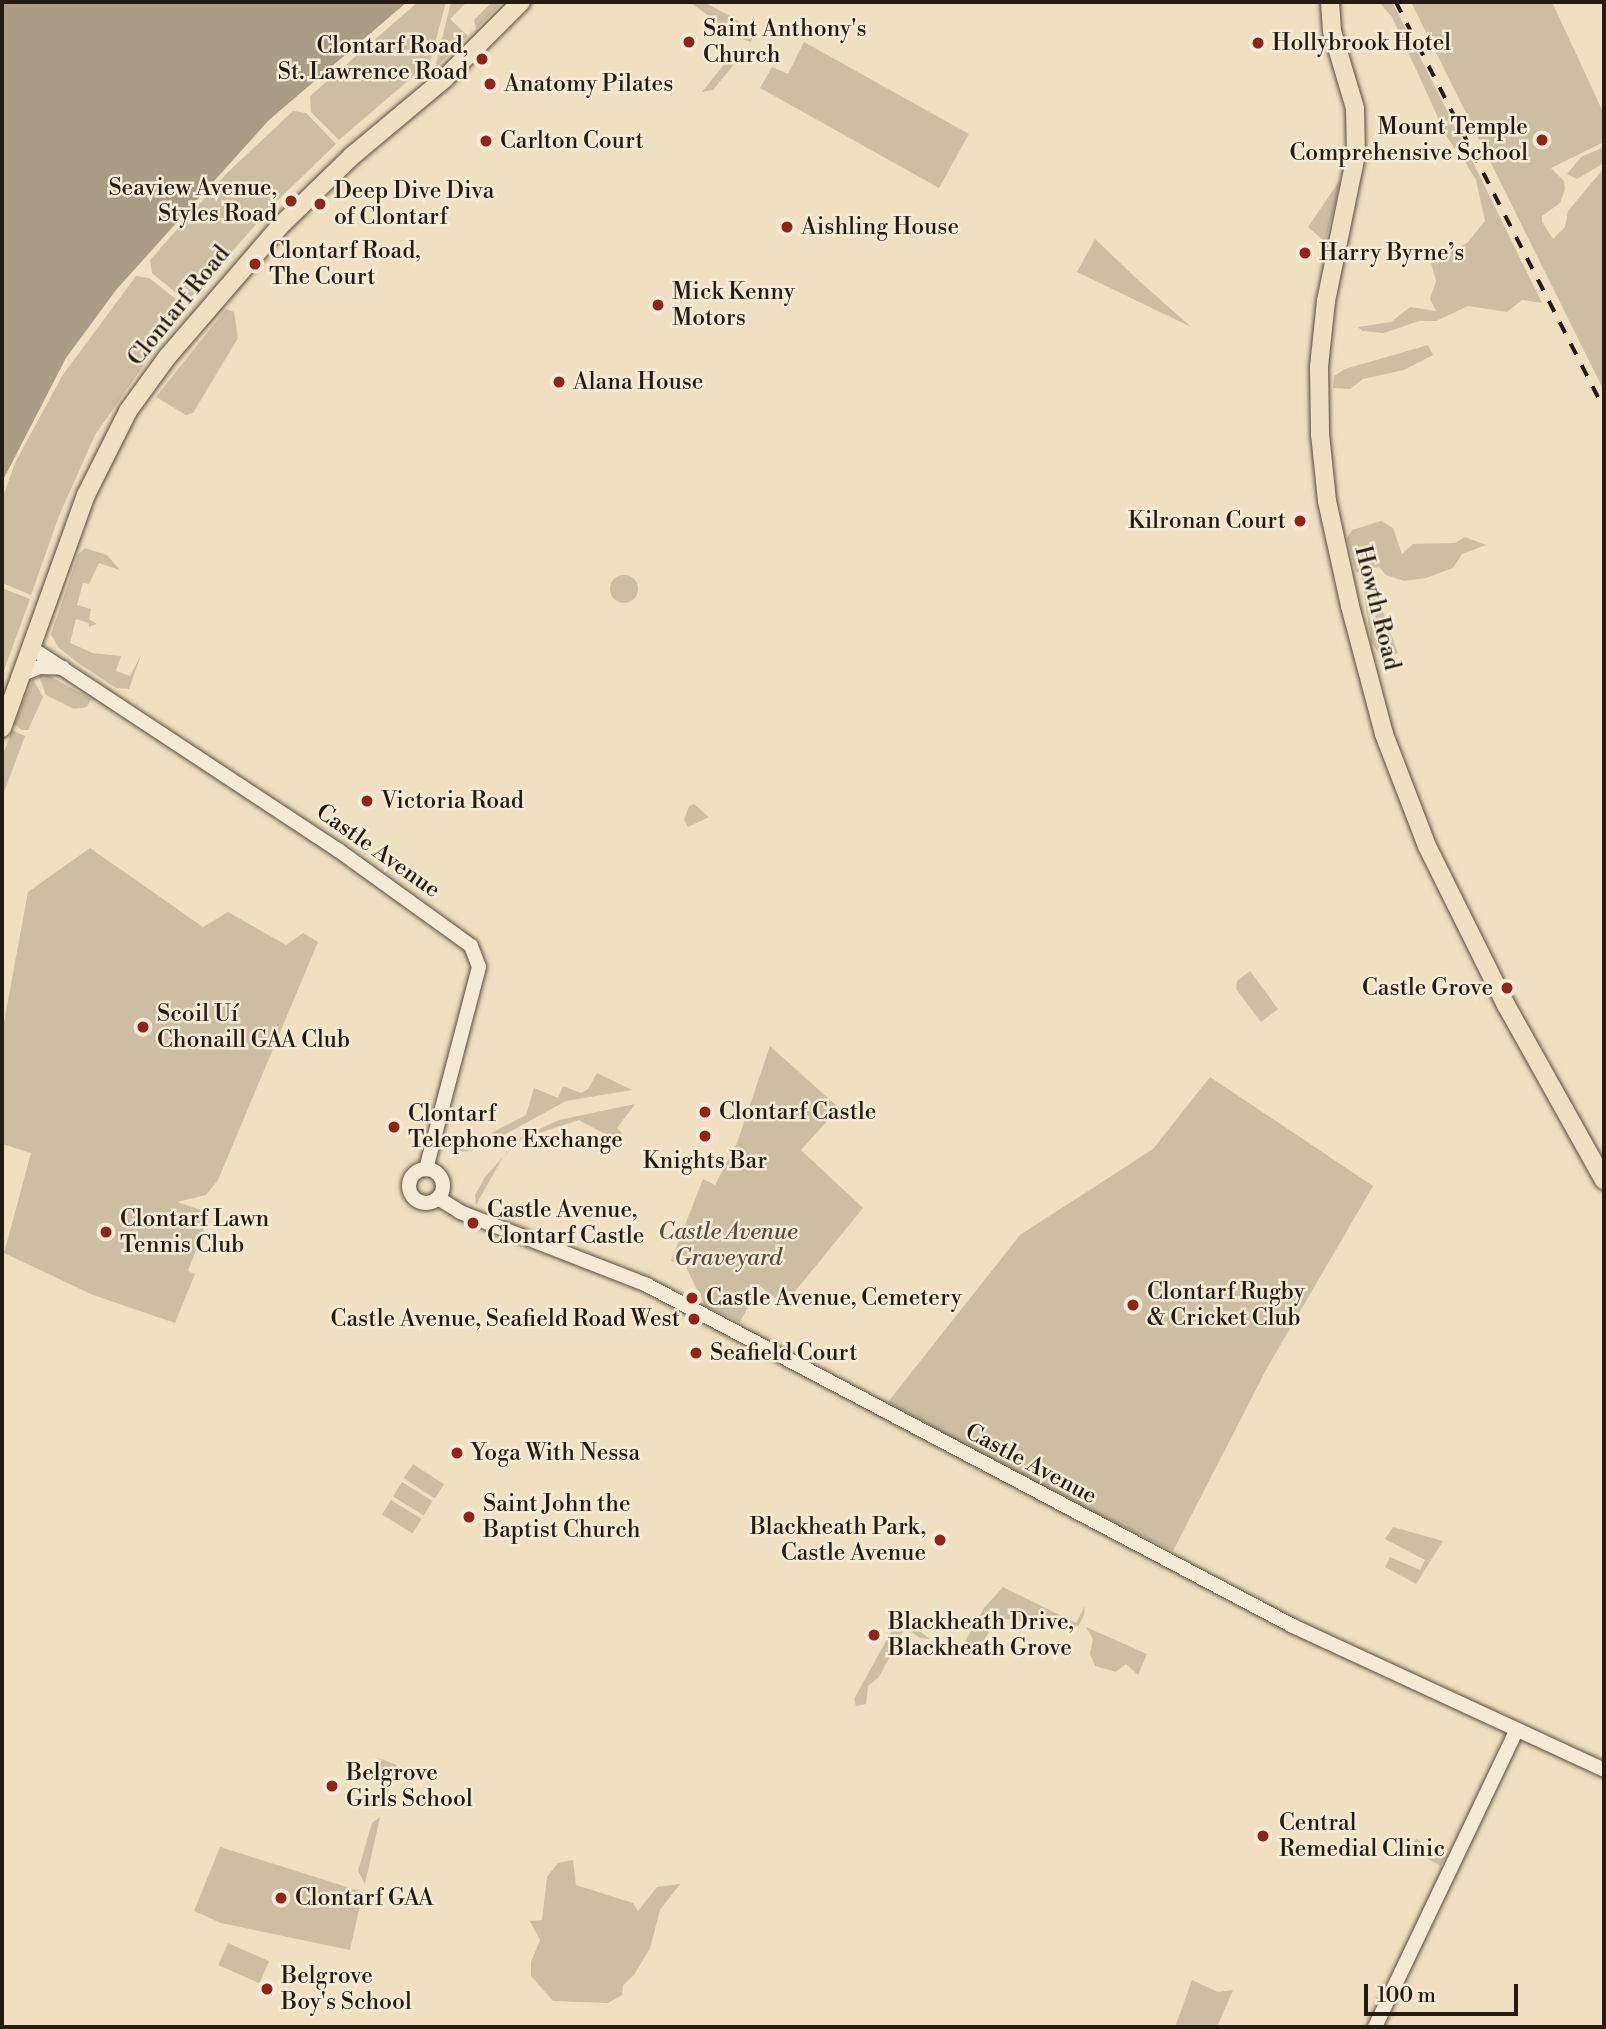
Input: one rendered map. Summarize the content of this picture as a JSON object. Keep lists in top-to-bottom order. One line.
{"streets":{"main road":["Clontarf Road","Howth Road"],"street":["Castle Avenue"]},"crossings":[["Clontarf Road","Castle Avenue"]],"parks":["Castle Avenue Graveyard"],"places":["Saint Anthony's Church","Hollybrook Hotel","Clontarf Road, St. Lawrence Road","Anatomy Pilates","Mount Temple Comprehensive School","Carlton Court","Seaview Avenue, Styles Road","Deep Dive Diva of Clontarf","Aishling House","Harry Byrne’s","Clontarf Road, The Court","Mick Kenny Motors","Alana House","Kilronan Court","Victoria Road","Castle Grove","Scoil Uí Chonaill GAA Club","Clontarf Castle","Clontarf Telephone Exchange","Knights Bar","Castle Avenue, Clontarf Castle","Clontarf Lawn Tennis Club","Castle Avenue, Cemetery","Clontarf Rugby & Cricket Club","Castle Avenue, Seafield Road West","Seafield Court","Yoga With Nessa","Saint John the Baptist Church","Blackheath Park, Castle Avenue","Blackheath Drive, Blackheath Grove","Belgrove Girls School","Central Remedial Clinic","Clontarf GAA","Belgrove Boy's School"],"scale_bar":"100 m"}
